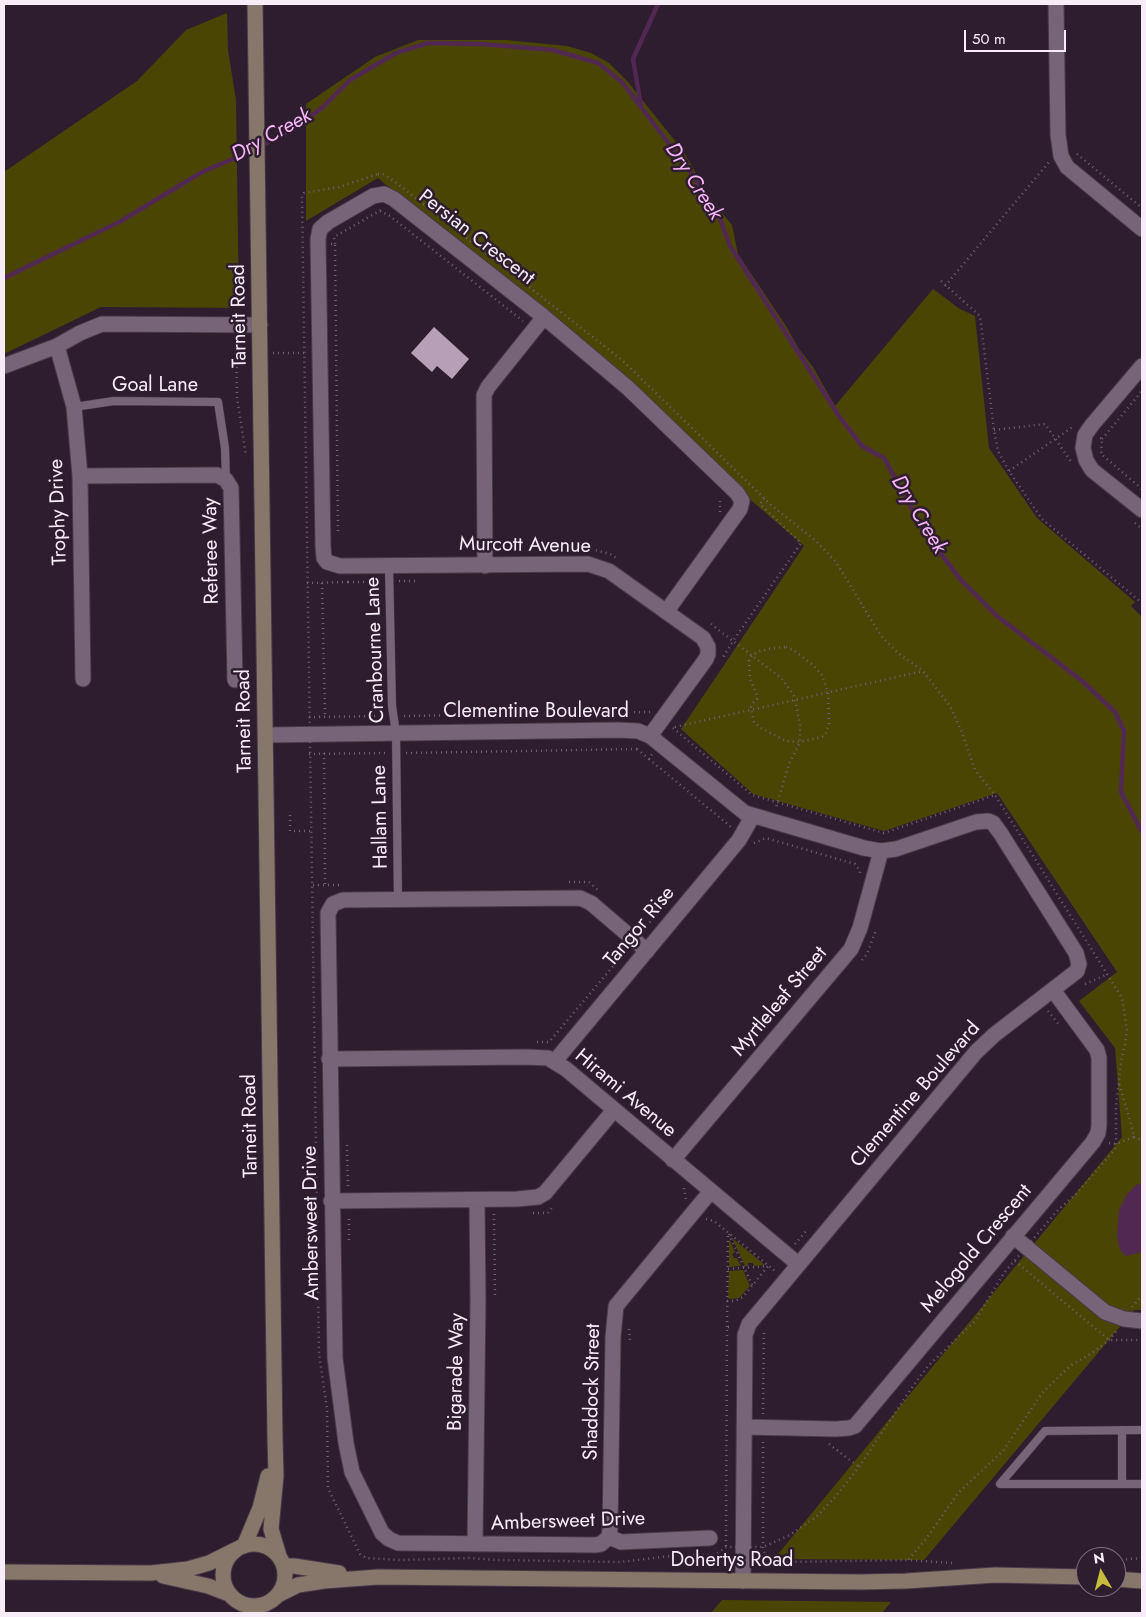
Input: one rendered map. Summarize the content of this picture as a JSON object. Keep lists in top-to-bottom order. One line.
{"streets":{"street":["Persian Crescent","Tarneit Road","Trophy Drive","Murcott Avenue","Referee Way","Clementine Boulevard","Tangor Rise","Myrtleleaf Street","Hirami Avenue","Ambersweet Drive","Melogold Crescent","Bigarade Way","Shaddock Street","Dohertys Road"],"lane":["Goal Lane","Cranbourne Lane","Hallam Lane"]},"crossings":[["Persian Crescent","Murcott Avenue"],["Tarneit Road","Clementine Boulevard"],["Tarneit Road","Dohertys Road"],["Goal Lane","Trophy Drive"],["Goal Lane","Referee Way"],["Trophy Drive","Referee Way"],["Murcott Avenue","Cranbourne Lane"],["Cranbourne Lane","Clementine Boulevard"],["Cranbourne Lane","Hallam Lane"],["Clementine Boulevard","Hallam Lane"],["Clementine Boulevard","Tangor Rise"],["Clementine Boulevard","Myrtleleaf Street"],["Clementine Boulevard","Hirami Avenue"],["Hallam Lane","Ambersweet Drive"],["Tangor Rise","Hirami Avenue"],["Tangor Rise","Ambersweet Drive"],["Myrtleleaf Street","Hirami Avenue"],["Hirami Avenue","Ambersweet Drive"],["Hirami Avenue","Shaddock Street"],["Ambersweet Drive","Bigarade Way"],["Ambersweet Drive","Shaddock Street"]],"water":["Dry Creek"],"scale_bar":"50 m","north":"top"}
